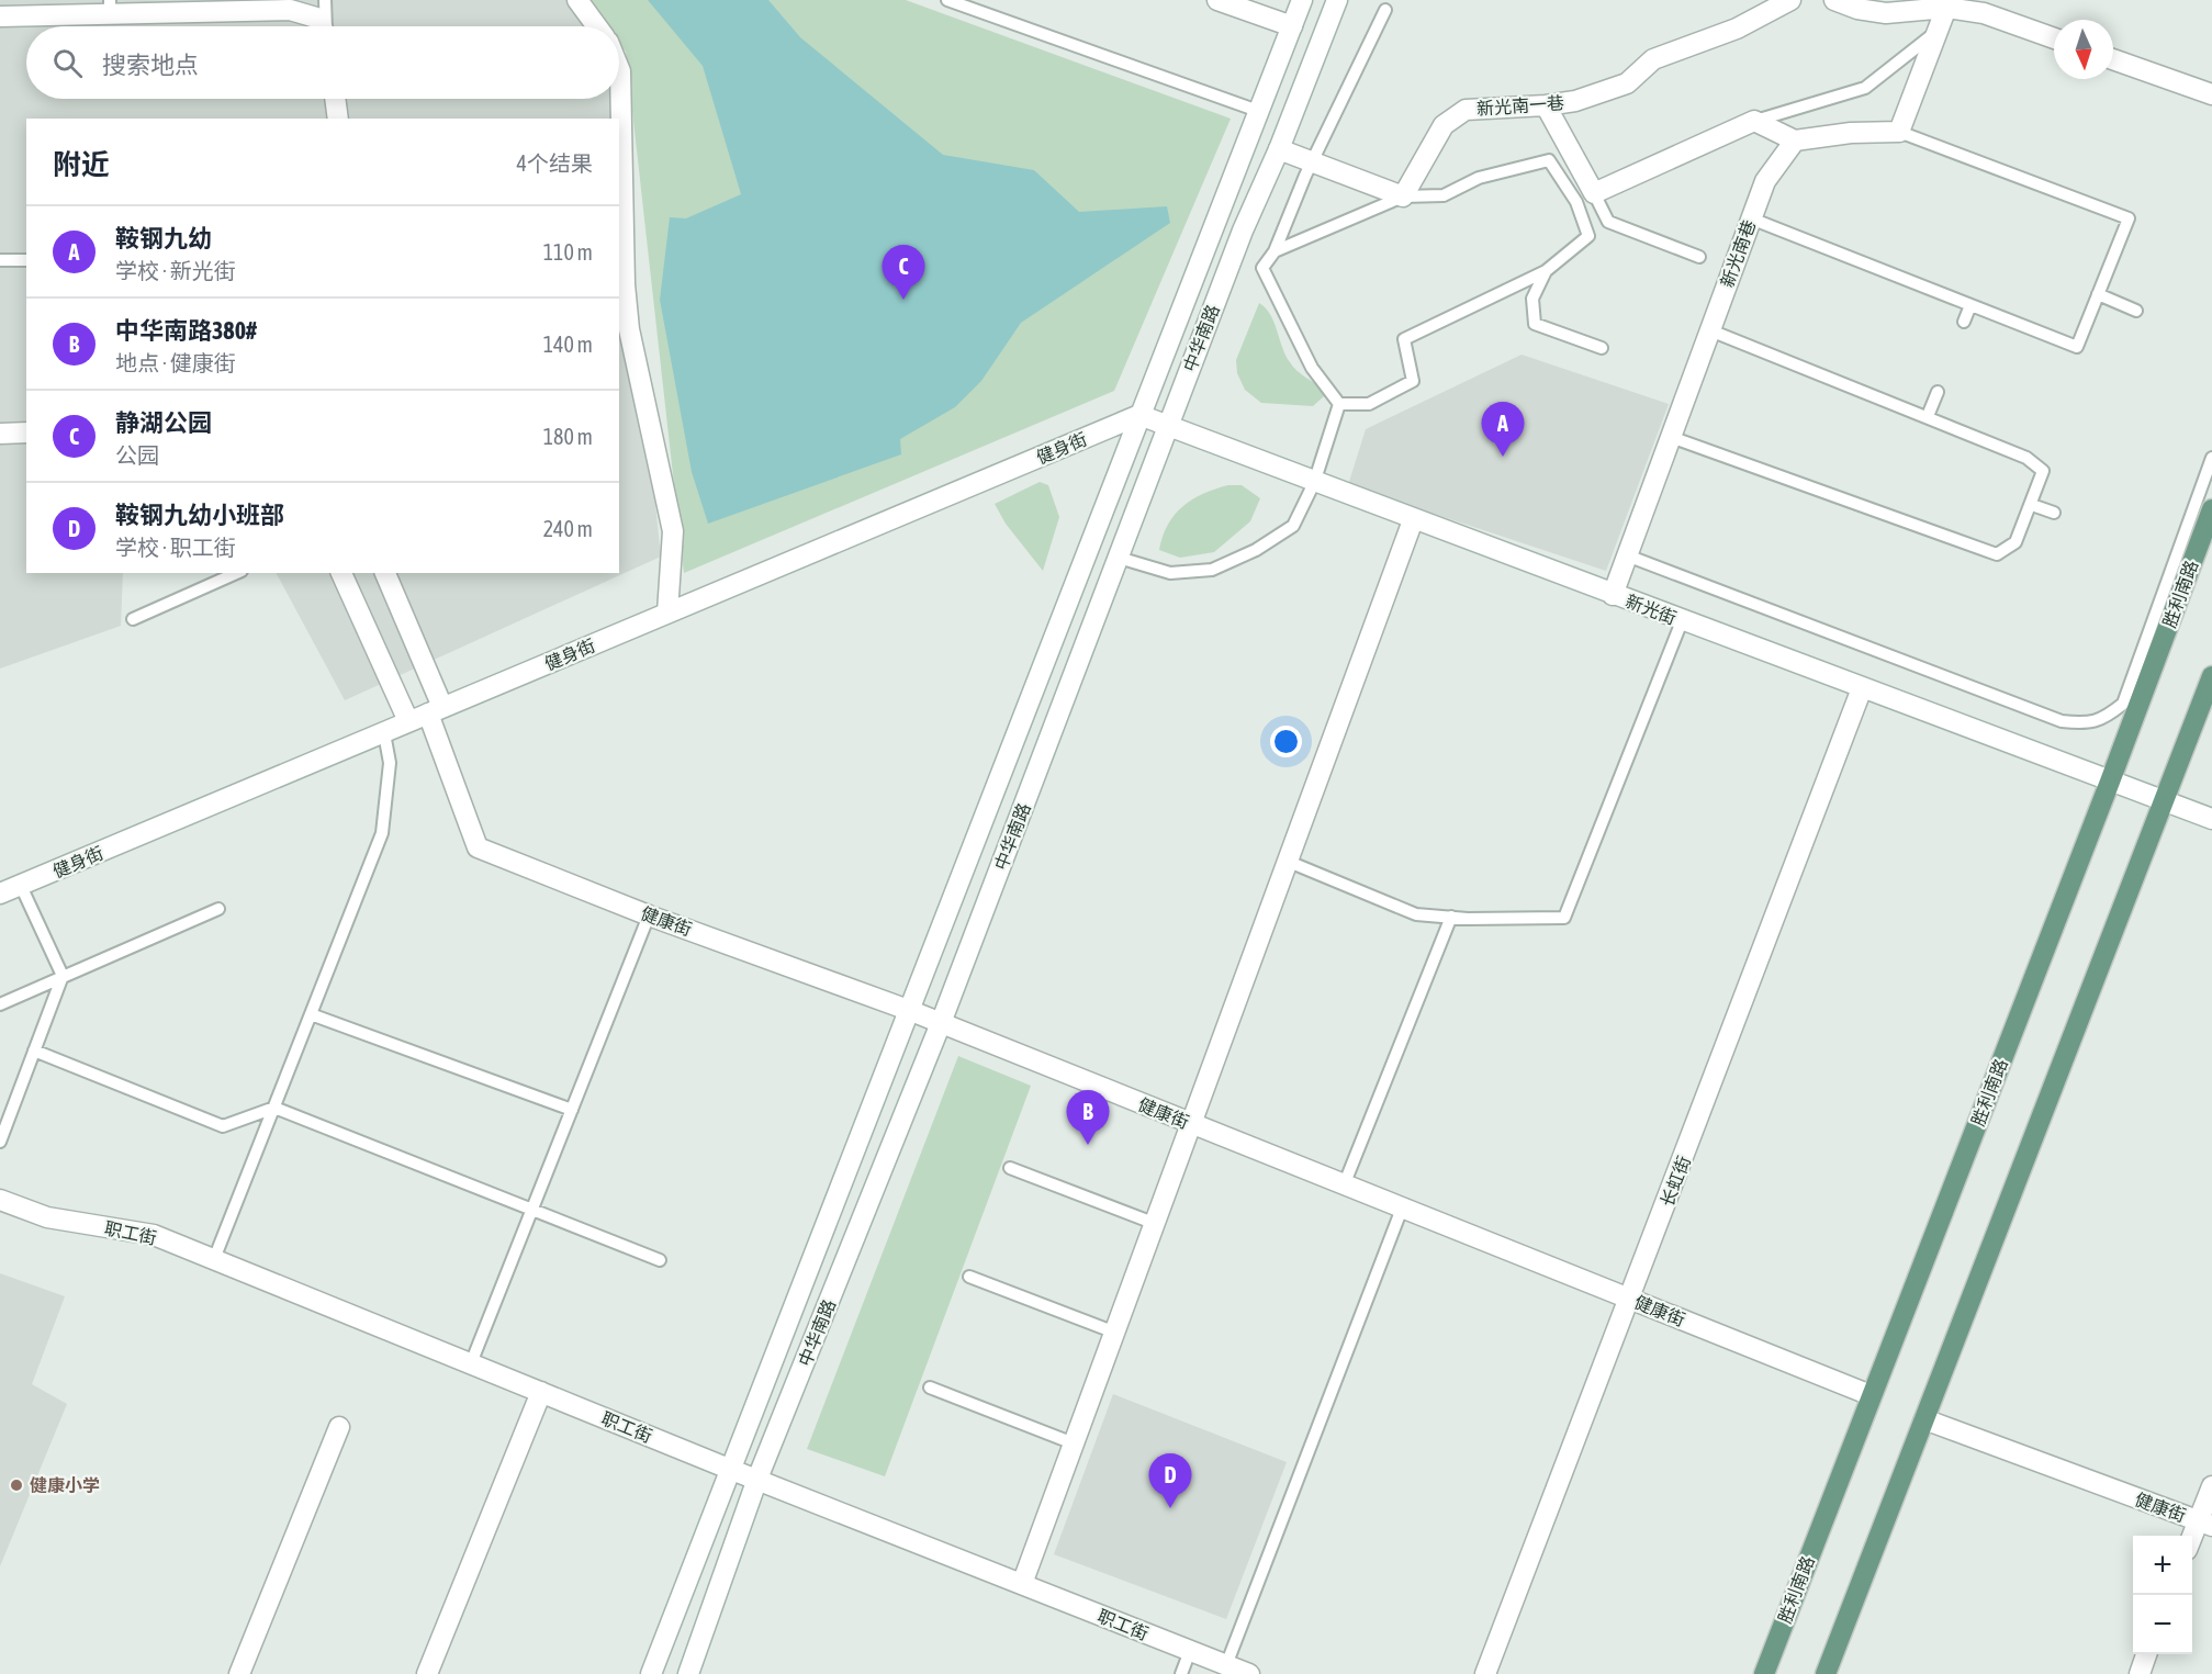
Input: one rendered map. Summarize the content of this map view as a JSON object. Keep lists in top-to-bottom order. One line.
{"streets":{"main road":["胜利南路"],"street":["新光南一巷","新光南巷","中华南路","健身街","新光街","健康街","长虹街","职工街"]},"crossings":[["新光南巷","新光街"],["中华南路","健身街"],["中华南路","新光街"],["中华南路","健康街"],["中华南路","职工街"],["健身街","新光街"],["健身街","健康街"],["胜利南路","新光街"],["胜利南路","健康街"],["新光街","长虹街"],["健康街","长虹街"]],"places":["健康小学"],"north":"bottom","page":{"search":"搜索地点","heading":["附近","4个结果"],"list":[{"mark":"A","name":"鞍钢九幼","note":"学校 · 新光街","value":"110 m"},{"mark":"B","name":"中华南路380#","note":"地点 · 健康街","value":"140 m"},{"mark":"C","name":"静湖公园","note":"公园","value":"180 m"},{"mark":"D","name":"鞍钢九幼小班部","note":"学校 · 职工街","value":"240 m"}],"pins":["C","A","B","D"],"map_buttons":["+","−"]}}
